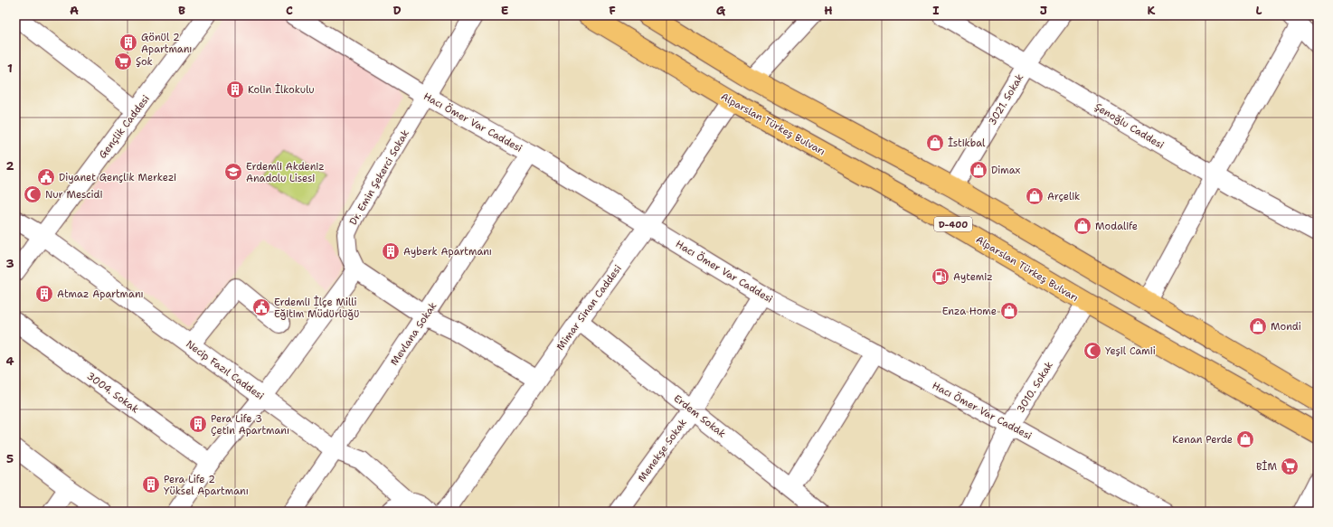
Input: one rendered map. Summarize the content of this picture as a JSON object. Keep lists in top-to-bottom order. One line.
{"streets":{"highway":["Alparslan Türkeş Bulvarı","D-400"],"street":["3021. Sokak","Hacı Ömer Var Caddesi","Şenoğlu Caddesi","Gençlik Caddesi","Dr. Emin Şekerci Sokak","Mimar Sinan Caddesi","Mevlana Sokak","Necip Fazıl Caddesi","3010. Sokak","3004. Sokak","Erdem Sokak","Menekşe Sokak"]},"crossings":[["3021. Sokak","Şenoğlu Caddesi"],["Hacı Ömer Var Caddesi","Dr. Emin Şekerci Sokak"],["Hacı Ömer Var Caddesi","Mimar Sinan Caddesi"],["Hacı Ömer Var Caddesi","Mevlana Sokak"],["Hacı Ömer Var Caddesi","3010. Sokak"],["Hacı Ömer Var Caddesi","Menekşe Sokak"],["Alparslan Türkeş Bulvarı","Mimar Sinan Caddesi"],["Alparslan Türkeş Bulvarı","3010. Sokak"],["Gençlik Caddesi","Necip Fazıl Caddesi"],["Mimar Sinan Caddesi","Erdem Sokak"],["Mevlana Sokak","Necip Fazıl Caddesi"],["Erdem Sokak","Menekşe Sokak"]],"places":{"building":["Gönül 2 Apartmanı","Kolin İlkokulu","Ayberk Apartmanı","Atmaz Apartmanı","Pera Life 3 Çetin Apartmanı","Pera Life 2 Yüksel Apartmanı"],"supermarket":["Şok","BİM"],"shop":["İstikbal","Dimax","Arçelik","Modalife","Enza Home","Mondi","Kenan Perde"],"school or university":["Erdemli Akdeniz Anadolu Lisesi"],"public building":["Diyanet Gençlik Merkezi","Erdemli İlçe Milli Eğitim Müdürlüğü"],"mosque":["Nur Mescidi","Yeşil Camii"],"fuel station":["Aytemiz"]},"grid":{"columns":["A","B","C","D","E","F","G","H","I","J","K","L"],"rows":["1","2","3","4","5"]}}
